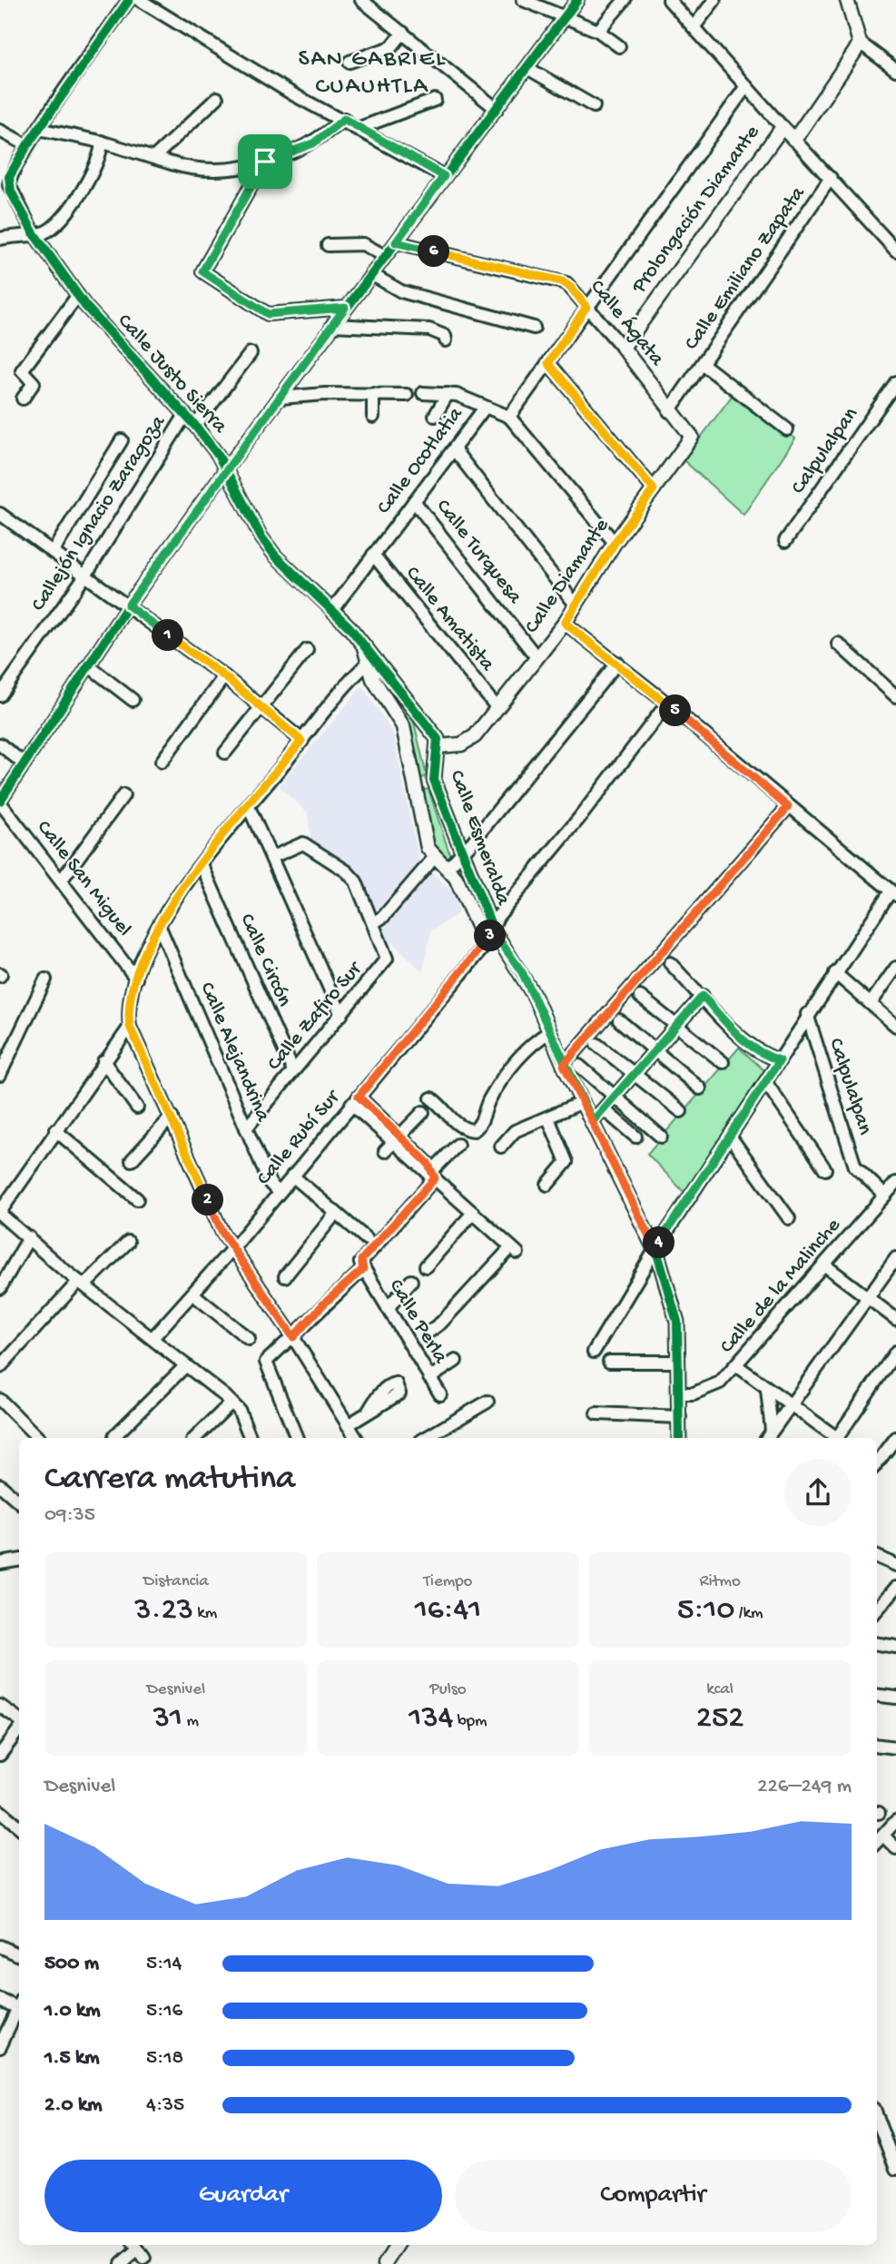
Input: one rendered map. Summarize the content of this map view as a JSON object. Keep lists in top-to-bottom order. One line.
{"streets":{"street":["Prolongación Diamante","Calle Emiliano Zapata","Calle Ágata","Calle Justo Sierra","Calpulalpan","Calle Ocotlatia","Callejón Ignacio Zaragoza","Calle Turquesa","Calle Diamante","Calle Amatista","Calle Esmeralda","Calle San Miguel","Calle Circón","Calle Zafiro Sur","Calle Alejandrina","Calle Rubí Sur","Calle de la Malinche","Calle Perla"]},"crossings":[["Prolongación Diamante","Calle Ágata"],["Calle Emiliano Zapata","Calle Ágata"],["Calle Ágata","Calle Diamante"],["Calle Justo Sierra","Calle Ocotlatia"],["Calle Justo Sierra","Callejón Ignacio Zaragoza"],["Calle Justo Sierra","Calle Esmeralda"],["Calpulalpan","Calle de la Malinche"],["Calle Ocotlatia","Calle Turquesa"],["Calle Ocotlatia","Calle Amatista"],["Calle Turquesa","Calle Diamante"],["Calle Diamante","Calle Amatista"],["Calle Diamante","Calle Esmeralda"],["Calle Esmeralda","Calle Rubí Sur"],["Calle Circón","Calle Zafiro Sur"],["Calle Zafiro Sur","Calle Alejandrina"],["Calle Alejandrina","Calle Rubí Sur"]],"districts":["SAN GABRIEL CUAUHTLA"],"page":{"pins":["6","1","5","3","2","4"],"heading":["Carrera matutina","09:35"],"stats":[["Distancia","3.23 km"],["Tiempo","16:41"],["Ritmo","5:10 /km"],["Desnivel","31 m"],["Pulso","134 bpm"],["kcal","252"]],"chart":["Desnivel","226–249 m"],"list":[{"name":"500 m","note":"5:14"},{"name":"1.0 km","note":"5:16"},{"name":"1.5 km","note":"5:18"},{"name":"2.0 km","note":"4:35"}],"buttons":["Guardar","Compartir"]}}
